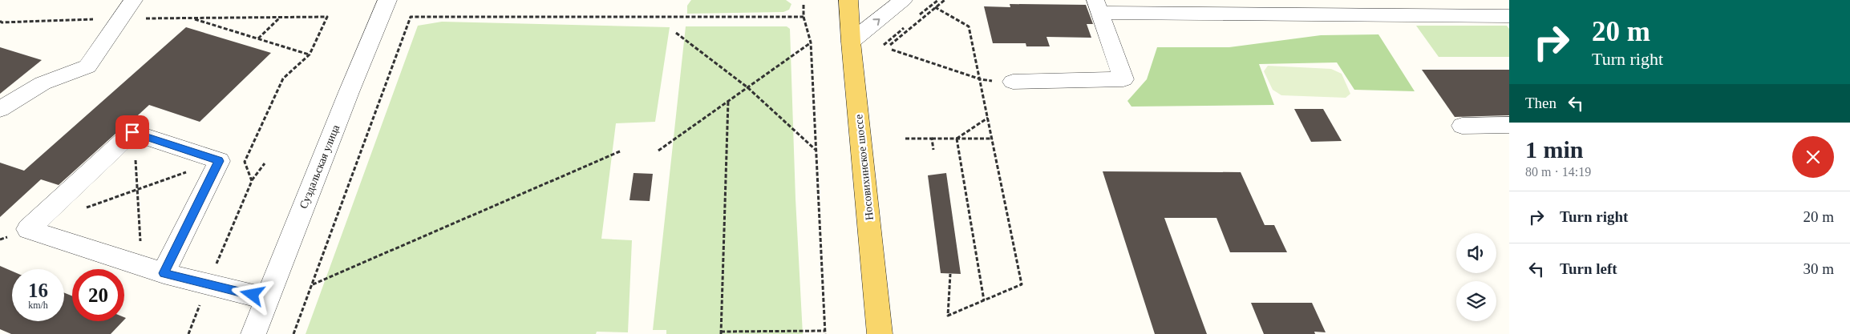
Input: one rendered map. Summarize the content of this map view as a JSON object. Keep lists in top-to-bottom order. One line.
{"streets":{"main road":["Носовихинское шоссе"],"street":["Суздальская улица"]},"page":{"turn":["20 m","Turn right"],"then":"Then","heading":["1 min","80 m · 14:19"],"list":[{"name":"Turn right","value":"20 m"},{"name":"Turn left","value":"30 m"}],"speed":"16 km/h","limit":"20"}}
